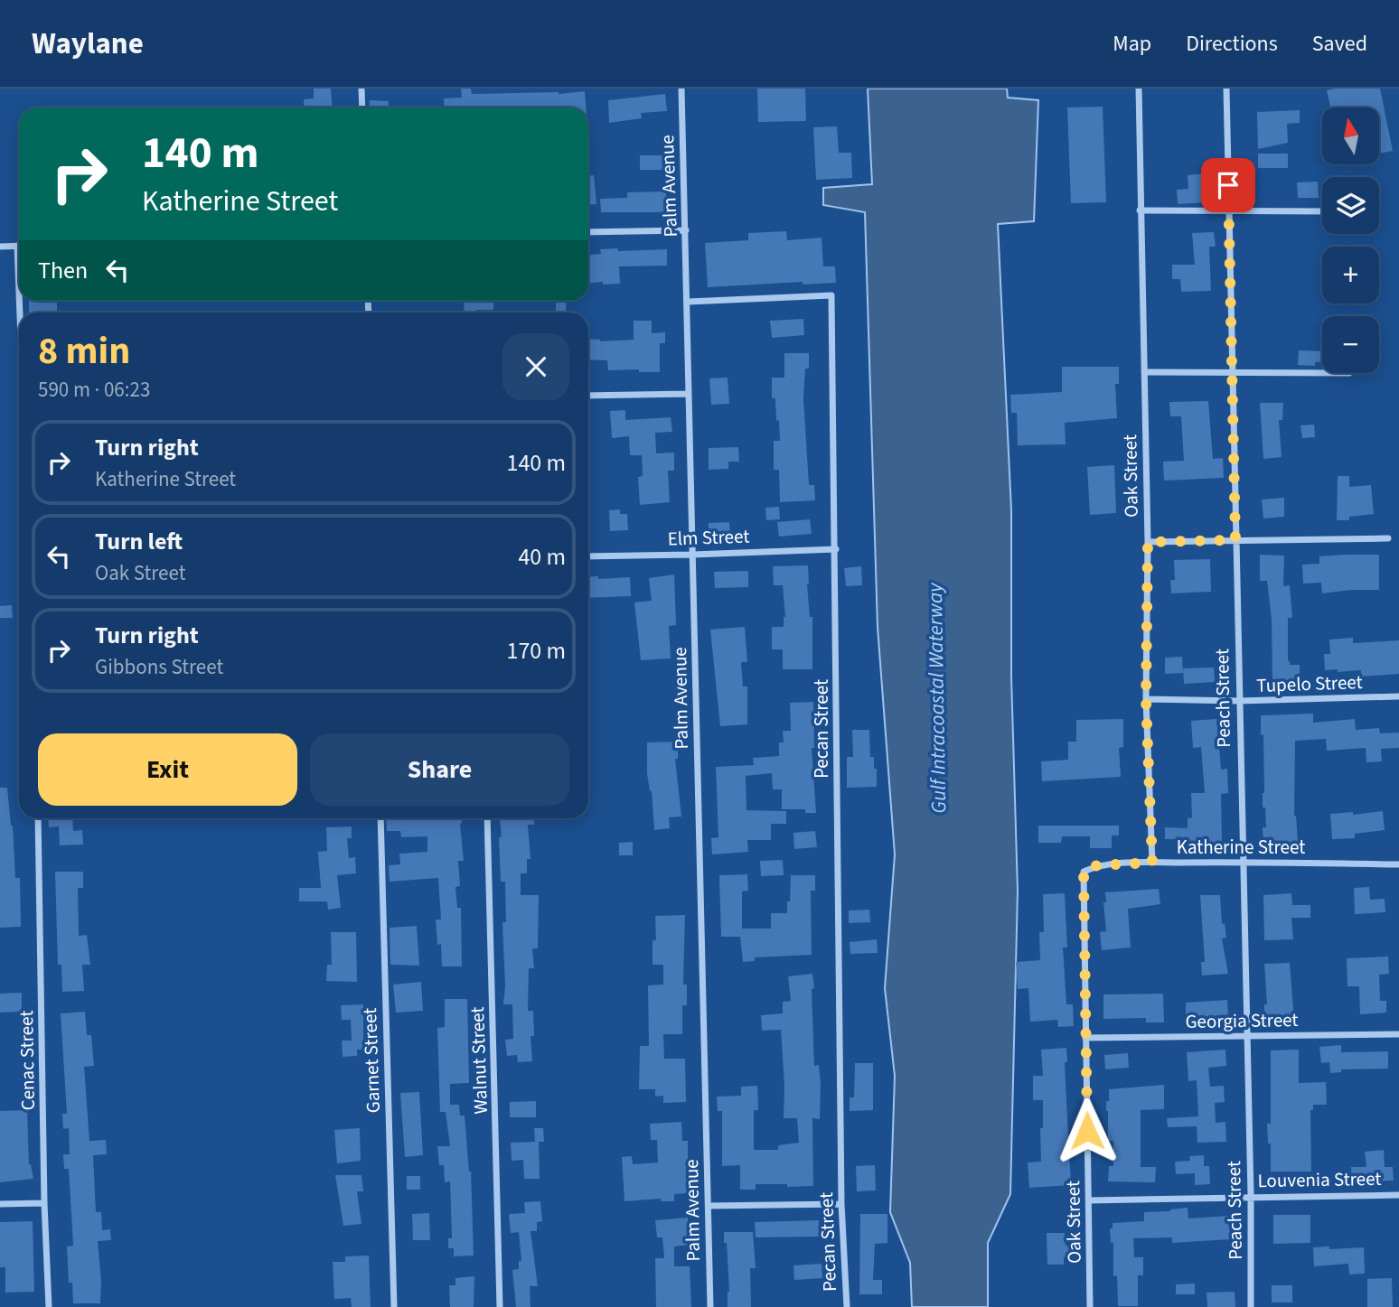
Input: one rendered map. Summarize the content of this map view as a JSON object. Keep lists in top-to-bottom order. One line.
{"streets":{"street":["Palm Avenue","Oak Street","Elm Street","Tupelo Street","Peach Street","Pecan Street","Katherine Street","Georgia Street","Cenac Street","Garnet Street","Walnut Street","Louvenia Street"]},"crossings":[["Palm Avenue","Elm Street"],["Palm Avenue","Pecan Street"],["Oak Street","Tupelo Street"],["Oak Street","Katherine Street"],["Oak Street","Georgia Street"],["Oak Street","Louvenia Street"],["Elm Street","Pecan Street"],["Tupelo Street","Peach Street"],["Peach Street","Katherine Street"],["Peach Street","Georgia Street"],["Peach Street","Louvenia Street"]],"water":["Gulf Intracoastal Waterway"],"north":"top","page":{"header":"Waylane","nav":["Map","Directions","Saved"],"map_buttons":["+","−"],"turn":["140 m","Katherine Street"],"then":"Then","heading":["8 min","590 m · 06:23"],"list":[{"name":"Turn right","note":"Katherine Street","value":"140 m"},{"name":"Turn left","note":"Oak Street","value":"40 m"},{"name":"Turn right","note":"Gibbons Street","value":"170 m"}],"buttons":["Exit","Share"]}}
